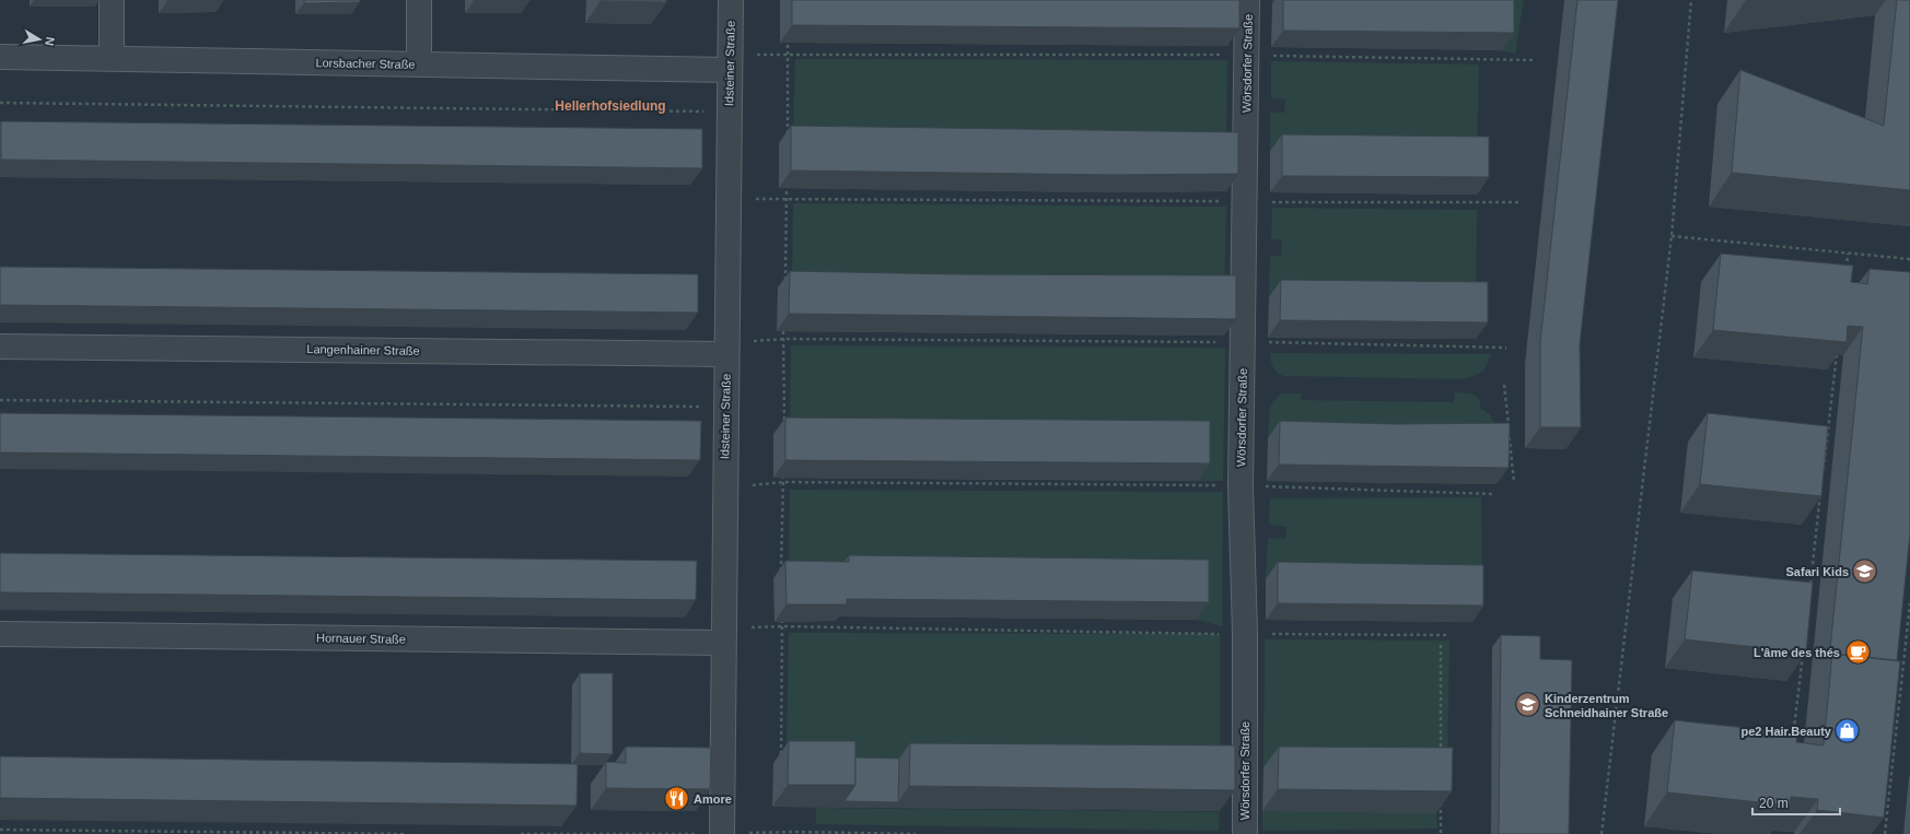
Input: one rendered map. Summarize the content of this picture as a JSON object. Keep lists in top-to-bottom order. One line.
{"streets":{"street":["Lorsbacher Straße","Idsteiner Straße","Wörsdorfer Straße","Langenhainer Straße","Hornauer Straße"]},"crossings":[["Lorsbacher Straße","Idsteiner Straße"],["Idsteiner Straße","Langenhainer Straße"],["Idsteiner Straße","Hornauer Straße"]],"districts":["Hellerhofsiedlung"],"places":{"school or university":["Safari Kids","Kinderzentrum Schneidhainer Straße"],"cafe":["L'âme des thés"],"shop":["pe2 Hair.Beauty"],"restaurant":["Amore"]},"scale_bar":"20 m","north":"right"}
